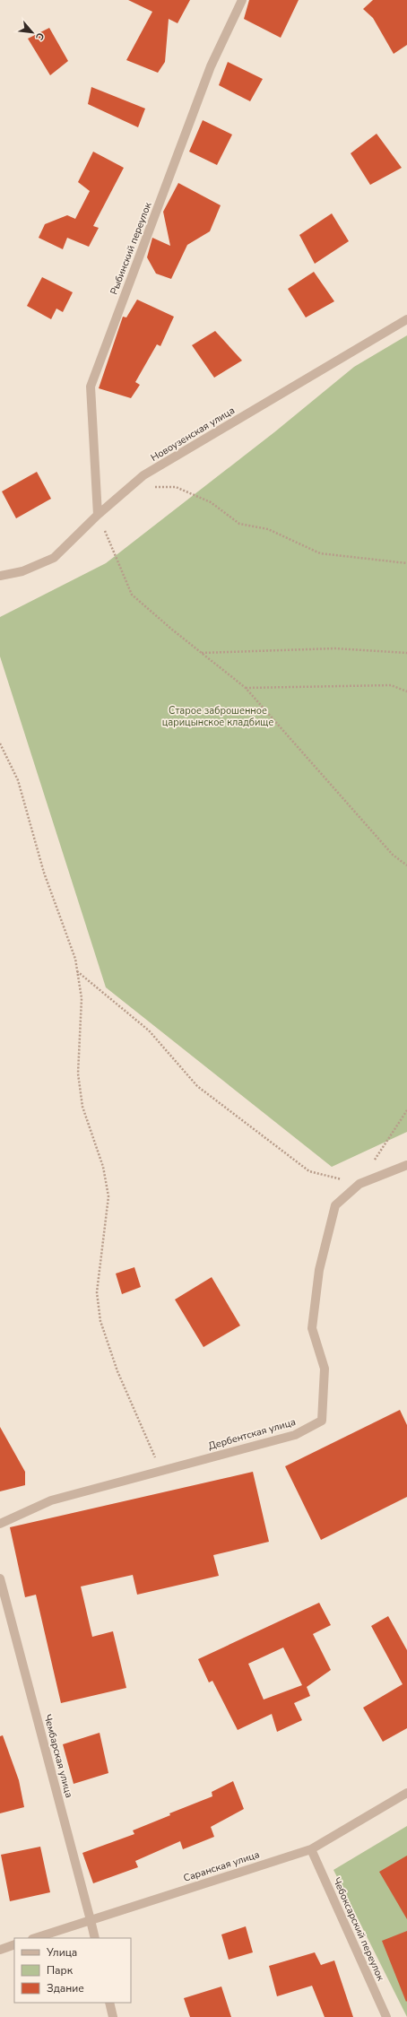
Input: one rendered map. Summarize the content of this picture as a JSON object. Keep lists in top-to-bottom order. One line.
{"streets":{"street":["Рыбинский переулок","Новоузенская улица","Дербентская улица","Чембарская улица","Саранская улица","Чебоксарский переулок"]},"crossings":[["Рыбинский переулок","Новоузенская улица"],["Чембарская улица","Саранская улица"],["Саранская улица","Чебоксарский переулок"]],"parks":["Старое заброшенное царицынское кладбище"],"legend":["Улица","Парк","Здание"],"north":"bottom right"}
